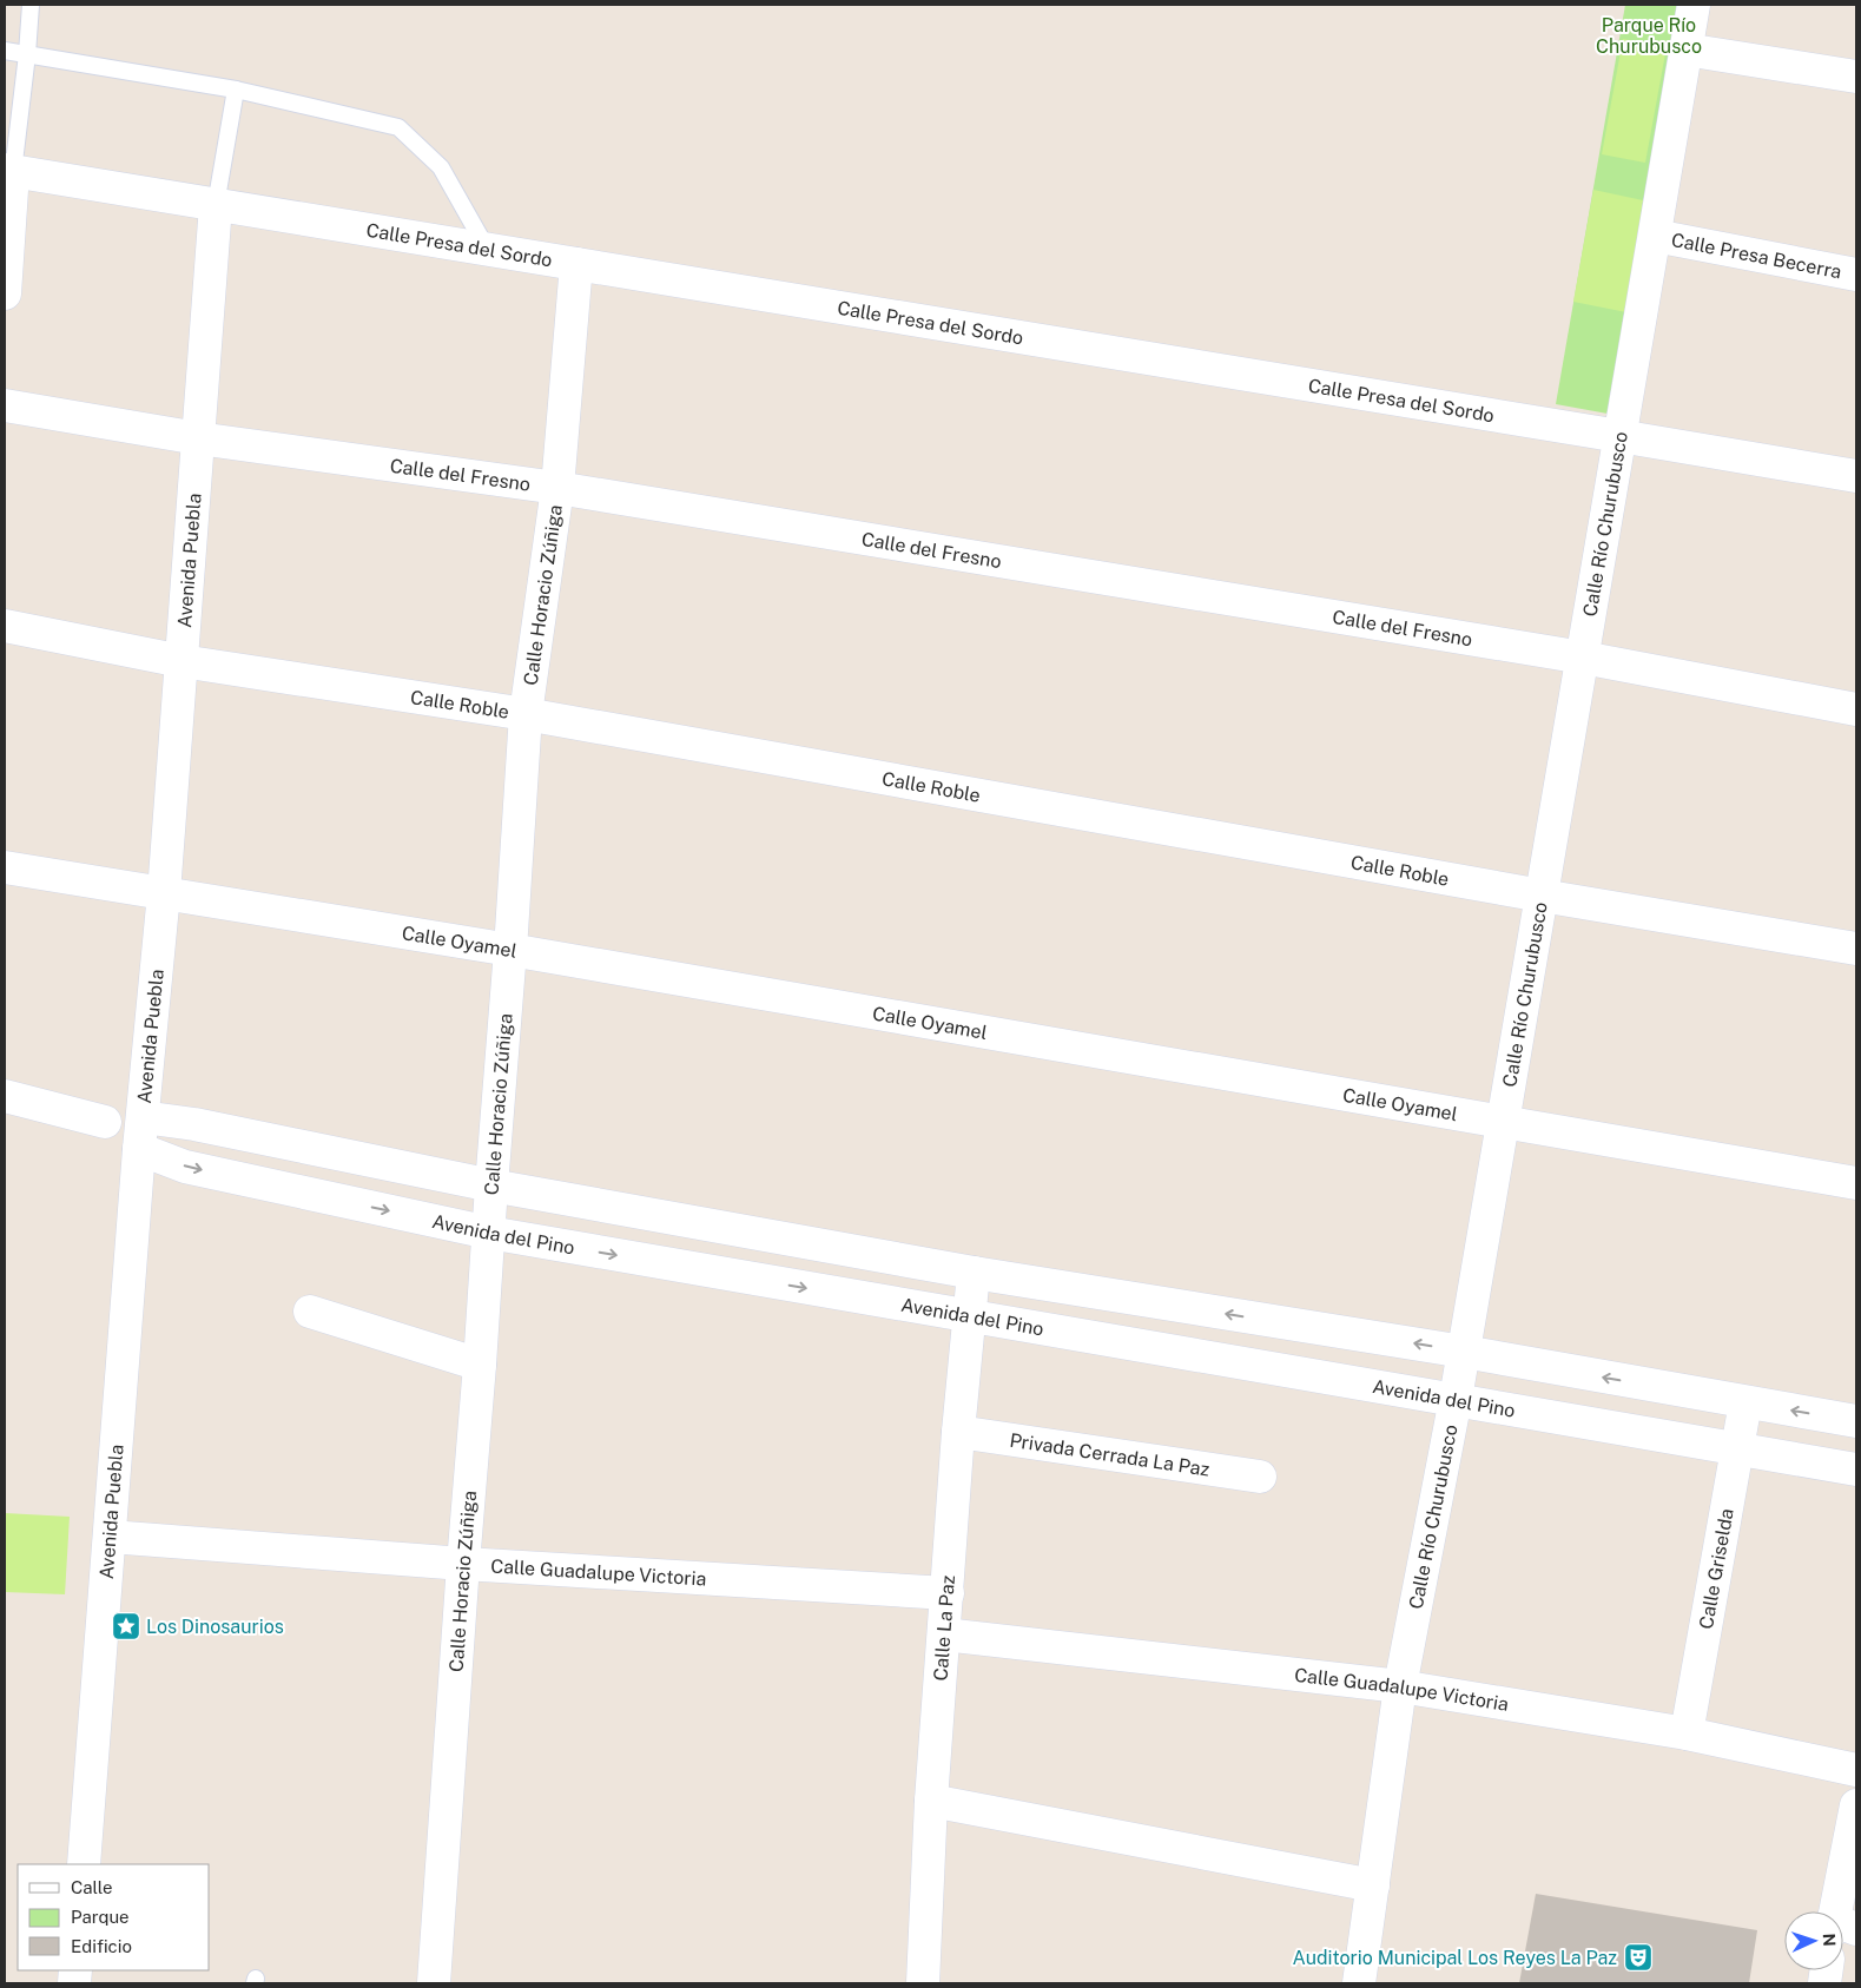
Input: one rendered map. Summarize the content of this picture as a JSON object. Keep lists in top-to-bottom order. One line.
{"streets":{"street":["Calle Presa del Sordo","Calle Presa Becerra","Calle del Fresno","Calle Río Churubusco","Avenida Puebla","Calle Horacio Zúñiga","Calle Roble","Calle Oyamel","Avenida del Pino","Privada Cerrada La Paz","Calle Griselda","Calle Guadalupe Victoria","Calle La Paz"]},"crossings":[["Calle Presa del Sordo","Calle Río Churubusco"],["Calle Presa del Sordo","Avenida Puebla"],["Calle Presa del Sordo","Calle Horacio Zúñiga"],["Calle Presa Becerra","Calle Río Churubusco"],["Calle del Fresno","Calle Río Churubusco"],["Calle del Fresno","Avenida Puebla"],["Calle del Fresno","Calle Horacio Zúñiga"],["Calle Río Churubusco","Calle Roble"],["Calle Río Churubusco","Calle Oyamel"],["Calle Río Churubusco","Avenida del Pino"],["Calle Río Churubusco","Calle Guadalupe Victoria"],["Avenida Puebla","Calle Roble"],["Avenida Puebla","Calle Oyamel"],["Avenida Puebla","Avenida del Pino"],["Avenida Puebla","Calle Guadalupe Victoria"],["Calle Horacio Zúñiga","Calle Roble"],["Calle Horacio Zúñiga","Calle Oyamel"],["Calle Horacio Zúñiga","Avenida del Pino"],["Calle Horacio Zúñiga","Calle Guadalupe Victoria"],["Avenida del Pino","Calle Griselda"],["Avenida del Pino","Calle La Paz"],["Privada Cerrada La Paz","Calle La Paz"],["Calle Griselda","Calle Guadalupe Victoria"],["Calle Guadalupe Victoria","Calle La Paz"]],"parks":["Parque Río Churubusco"],"places":{"place":["Los Dinosaurios"],"theatre":["Auditorio Municipal Los Reyes La Paz"]},"legend":["Calle","Parque","Edificio"],"north":"right"}
